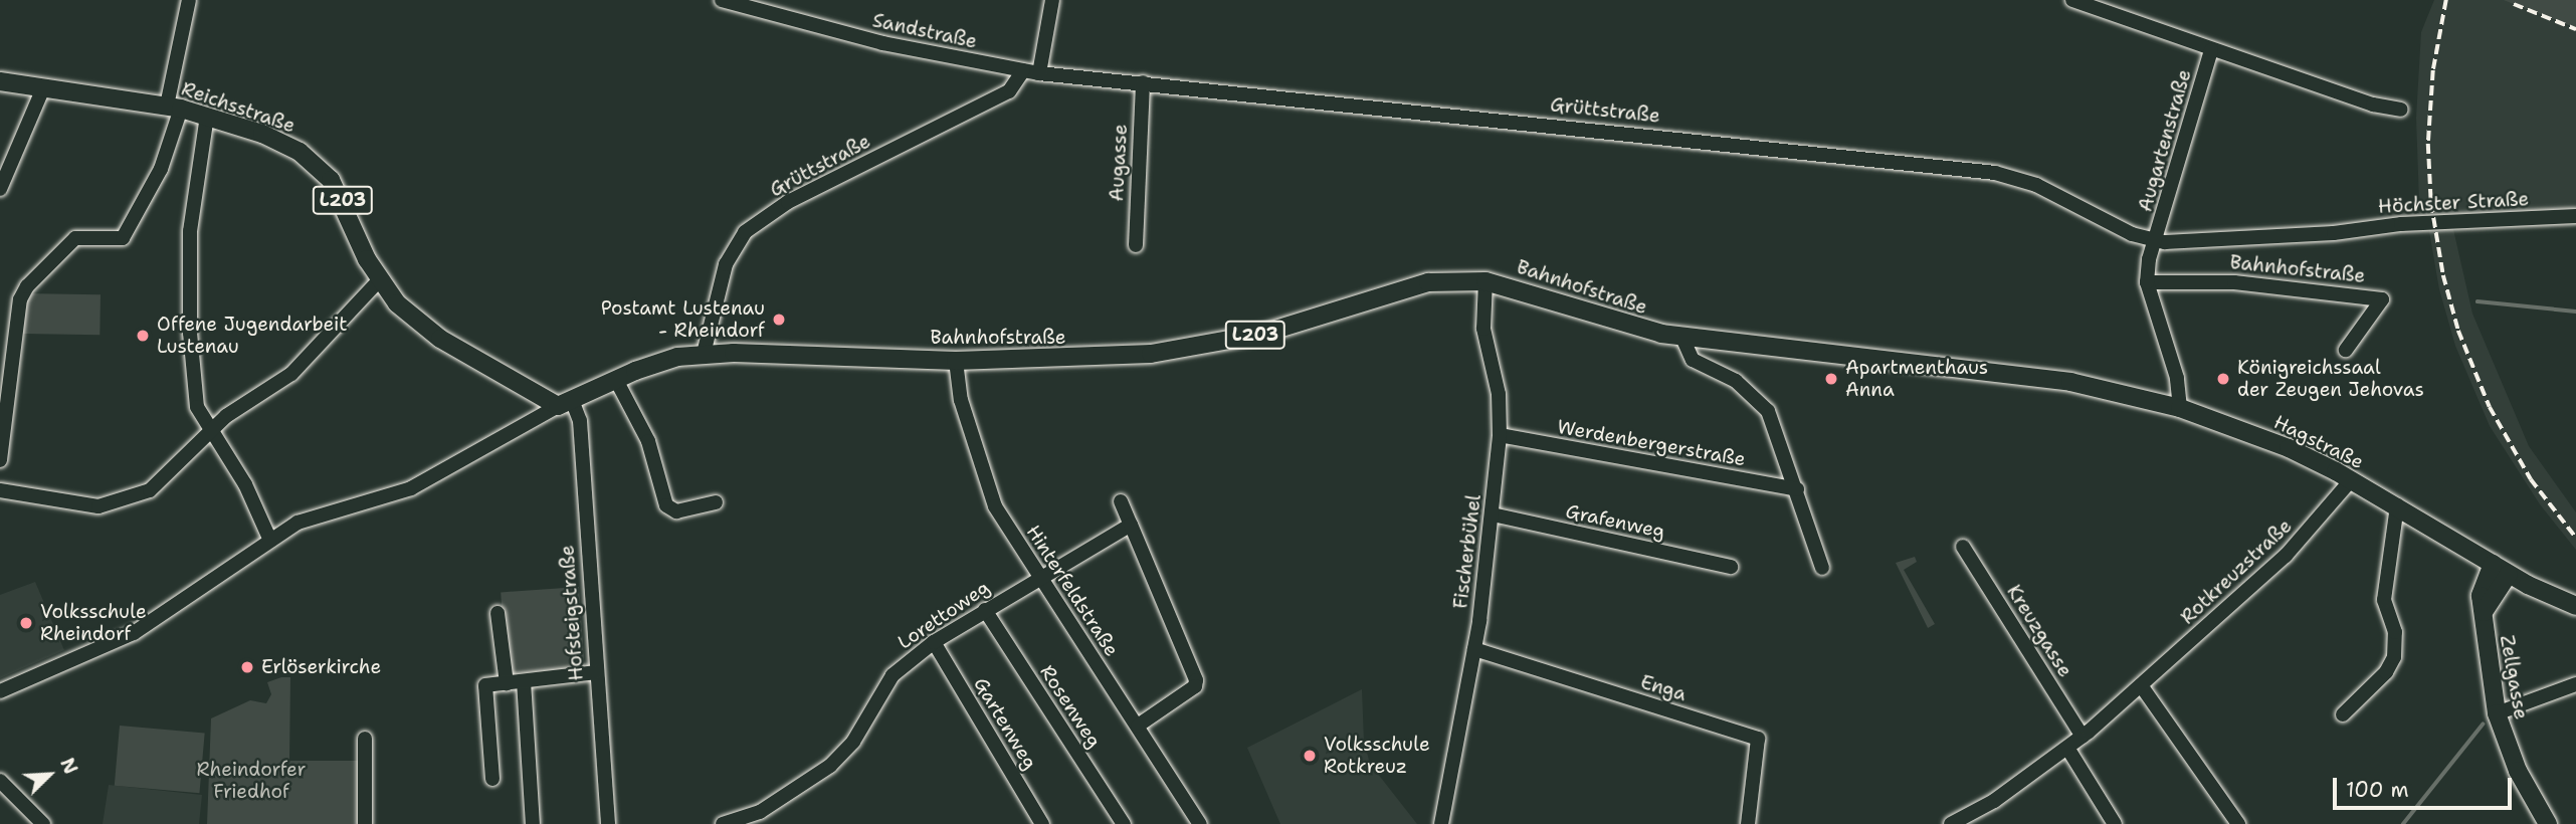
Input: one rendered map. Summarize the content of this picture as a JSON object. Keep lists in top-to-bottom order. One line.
{"streets":{"main road":["Reichsstraße","L203","Bahnhofstraße","Hagstraße","Zellgasse"],"street":["Sandstraße","Grüttstraße","Augartenstraße","Augasse","Höchster Straße","Werdenbergerstraße","Grafenweg","Fischerbühel","Rotkreuzstraße","Hinterfeldstraße","Hofsteigstraße","Lorettoweg","Kreuzgasse","Enga","Rosenweg","Gartenweg"]},"crossings":[["Sandstraße","Grüttstraße"],["Reichsstraße","Bahnhofstraße"],["Reichsstraße","Hofsteigstraße"],["Grüttstraße","Augartenstraße"],["Grüttstraße","Augasse"],["Grüttstraße","Bahnhofstraße"],["Augartenstraße","Bahnhofstraße"],["Höchster Straße","Bahnhofstraße"],["Bahnhofstraße","Hagstraße"],["Bahnhofstraße","Fischerbühel"],["Bahnhofstraße","Hinterfeldstraße"],["Bahnhofstraße","Hofsteigstraße"],["Hagstraße","Rotkreuzstraße"],["Hagstraße","Zellgasse"],["Werdenbergerstraße","Fischerbühel"],["Grafenweg","Fischerbühel"],["Fischerbühel","Enga"],["Rotkreuzstraße","Kreuzgasse"],["Hinterfeldstraße","Lorettoweg"],["Lorettoweg","Rosenweg"],["Lorettoweg","Gartenweg"]],"parks":["Rheindorfer Friedhof"],"places":["Postamt Lustenau - Rheindorf","Offene Jugendarbeit Lustenau","Apartmenthaus Anna","Königreichssaal der Zeugen Jehovas","Volksschule Rheindorf","Erlöserkirche","Volksschule Rotkreuz"],"scale_bar":"100 m","north":"top right"}
